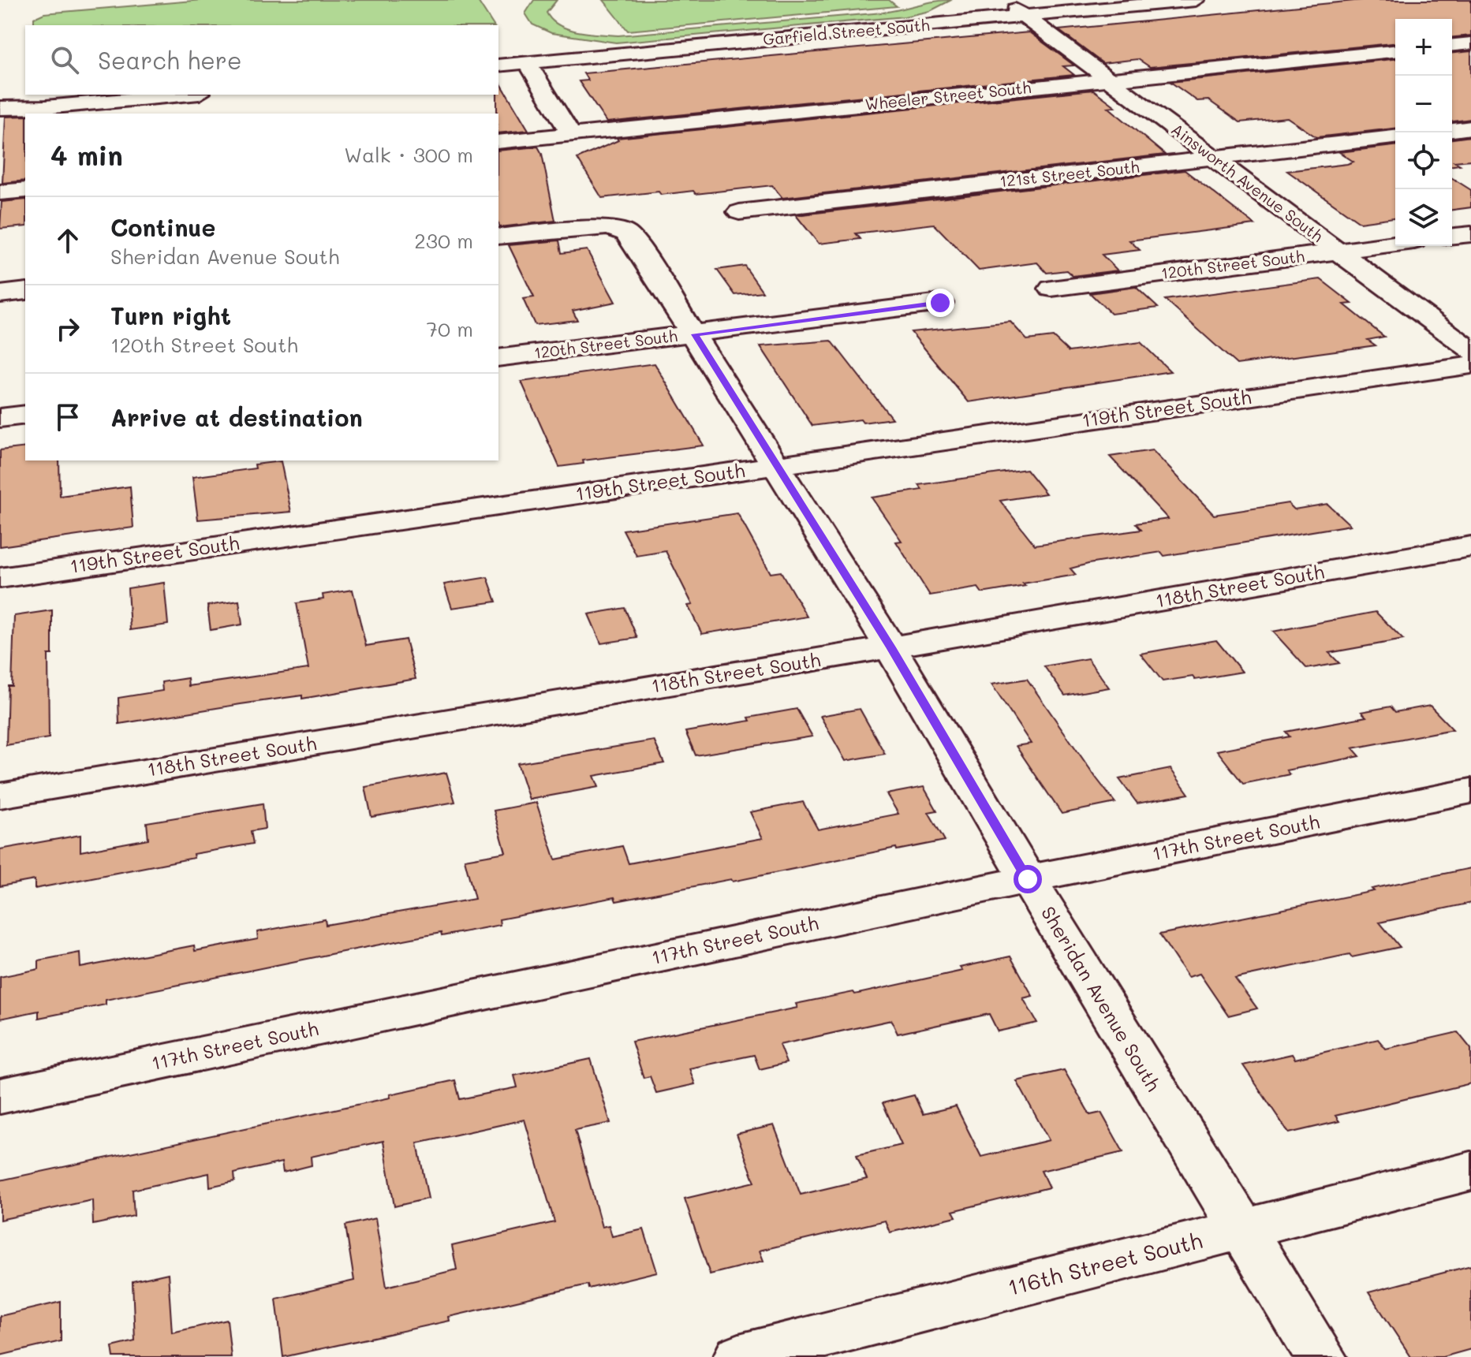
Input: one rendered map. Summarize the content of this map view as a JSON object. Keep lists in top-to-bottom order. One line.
{"streets":{"street":["Garfield Street South","Wheeler Street South","121st Street South","Ainsworth Avenue South","120th Street South","119th Street South","118th Street South","117th Street South","Sheridan Avenue South","116th Street South"]},"crossings":[["Garfield Street South","Ainsworth Avenue South"],["Wheeler Street South","Ainsworth Avenue South"],["121st Street South","Ainsworth Avenue South"],["Ainsworth Avenue South","120th Street South"],["120th Street South","Sheridan Avenue South"],["119th Street South","Sheridan Avenue South"],["118th Street South","Sheridan Avenue South"],["117th Street South","Sheridan Avenue South"],["Sheridan Avenue South","116th Street South"]],"page":{"map_buttons":["+","−"],"search":"Search here","heading":["4 min","Walk · 300 m"],"list":[["Continue","Sheridan Avenue South","230 m"],["Turn right","120th Street South","70 m"],"Arrive at destination"]}}
